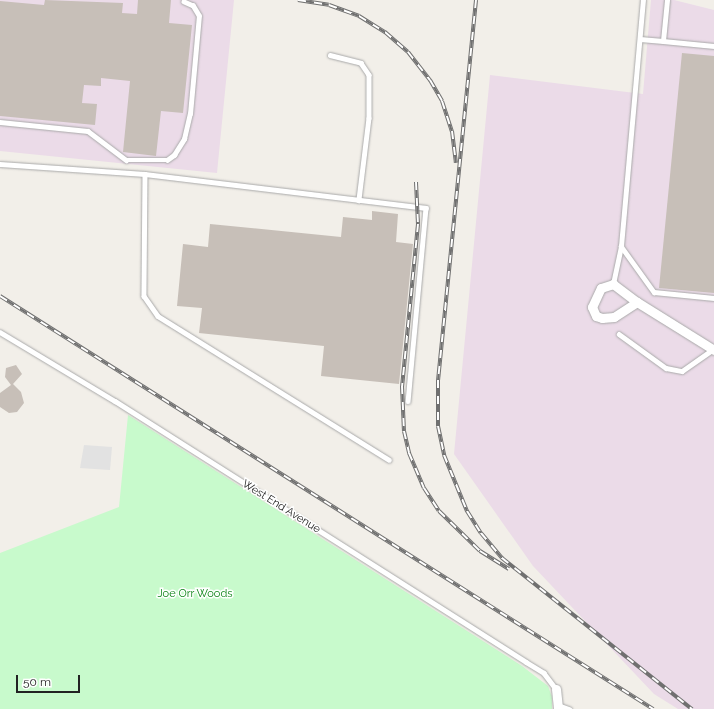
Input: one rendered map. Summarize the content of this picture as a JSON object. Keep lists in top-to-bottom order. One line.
{"streets":{"lane":["West End Avenue"]},"parks":["Joe Orr Woods"],"scale_bar":"50 m"}
